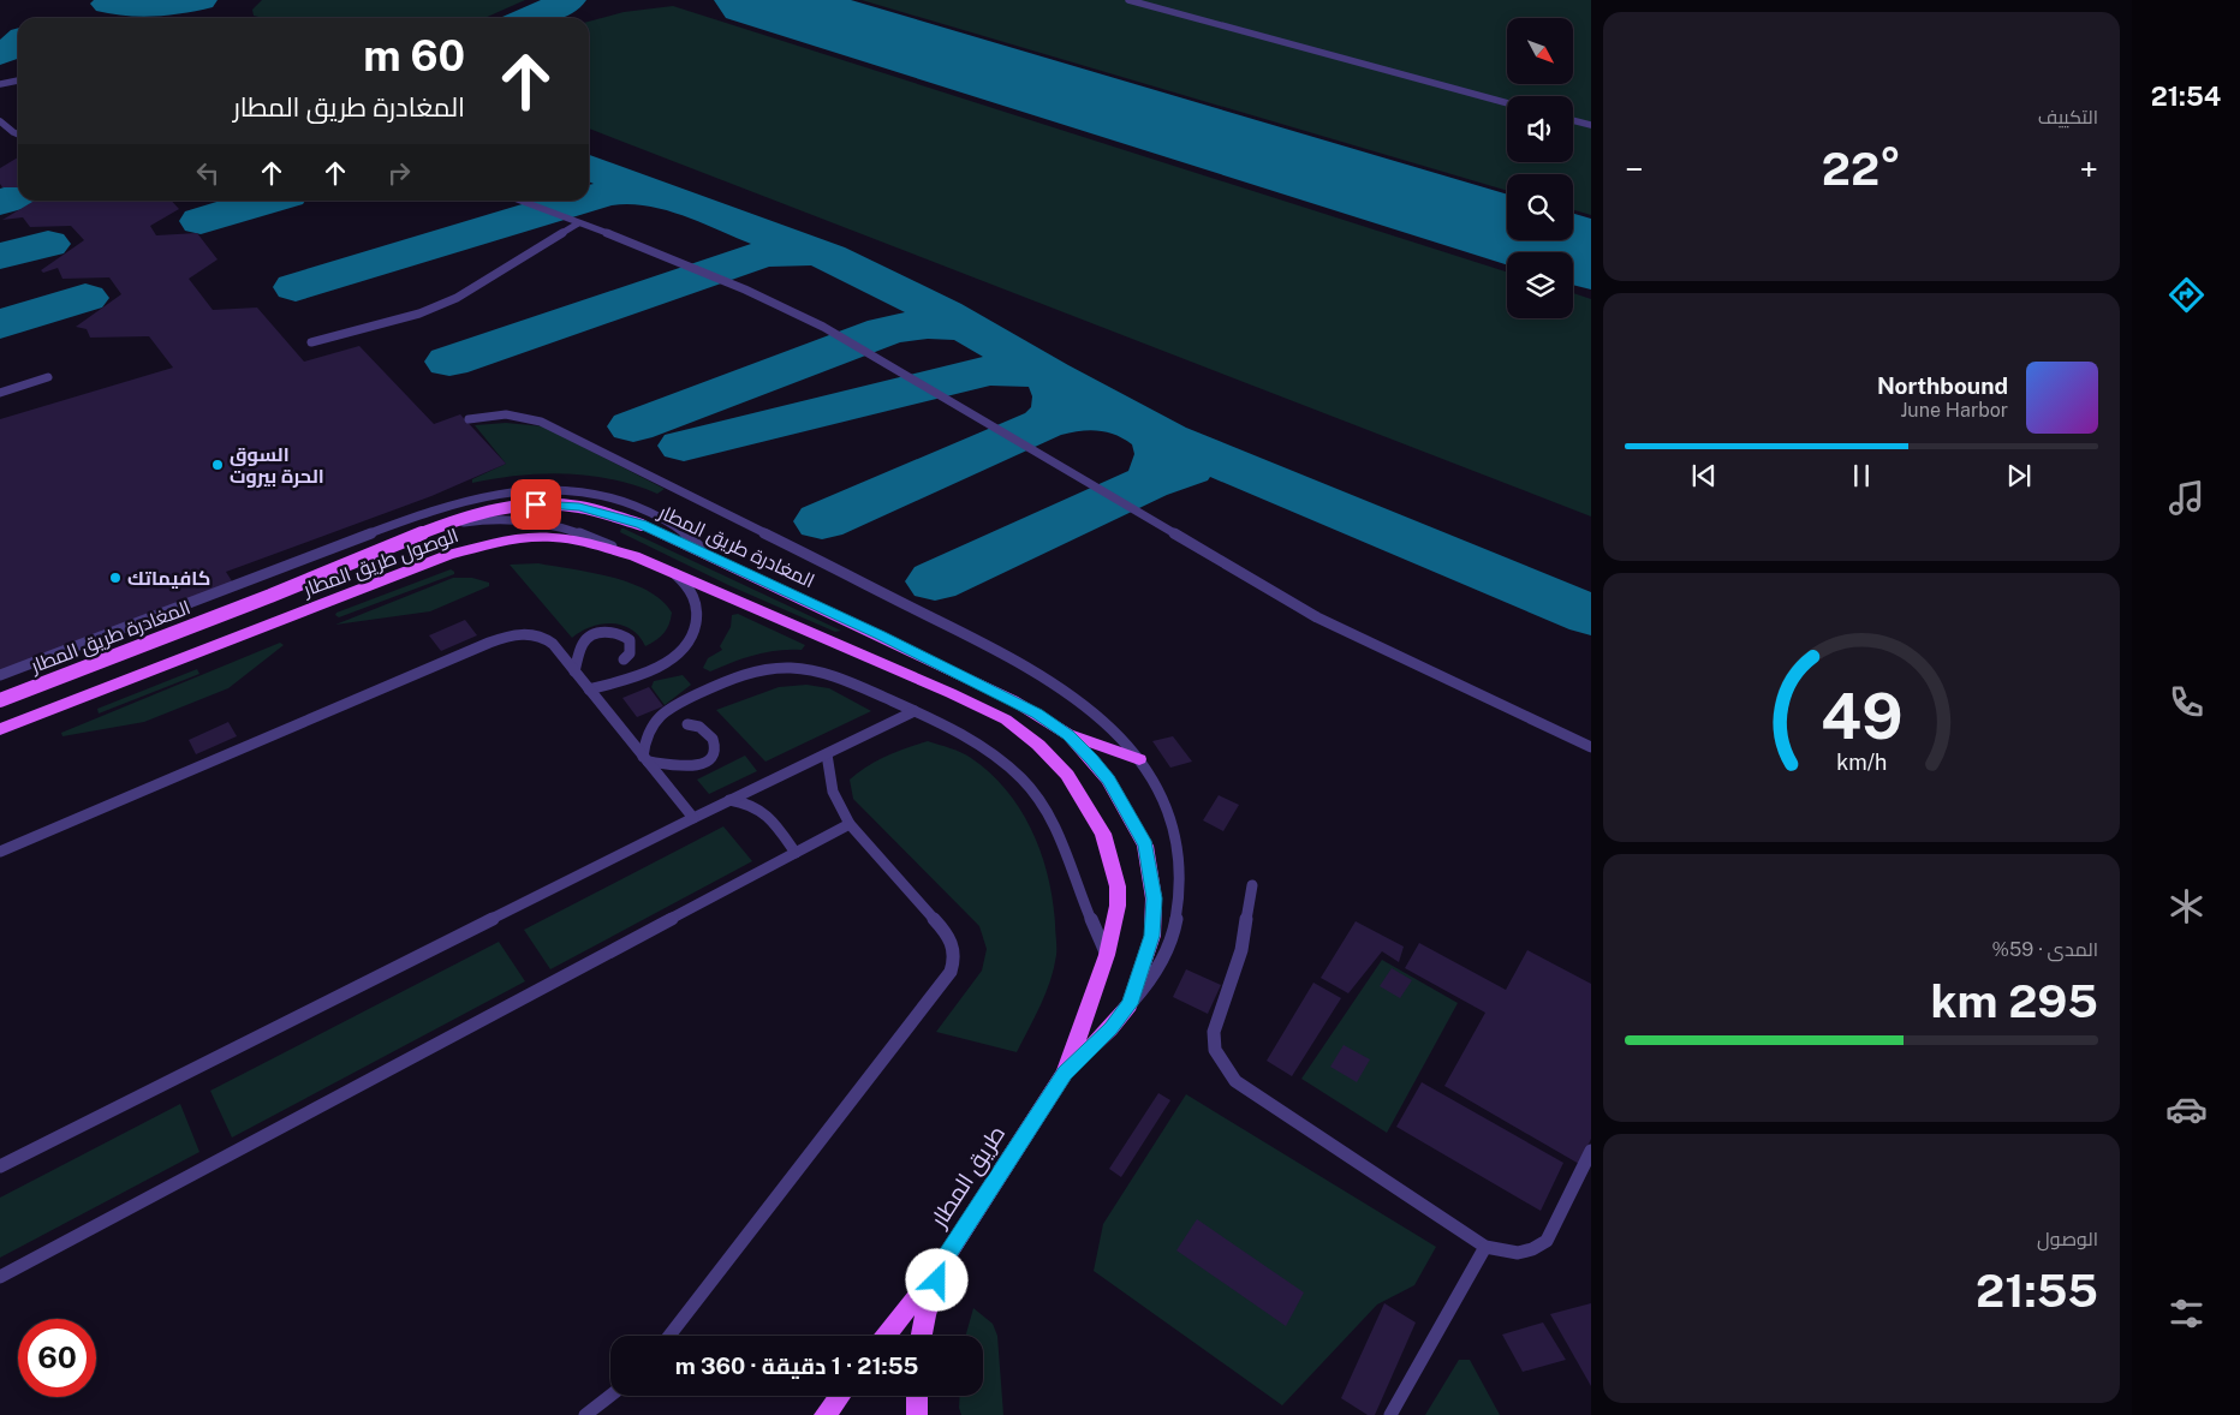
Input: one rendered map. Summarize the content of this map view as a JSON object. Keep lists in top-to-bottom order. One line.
{"streets":{"main road":["المغادرة طريق المطار","الوصول طريق المطار","طريق المطار"]},"crossings":[["المغادرة طريق المطار","الوصول طريق المطار"],["المغادرة طريق المطار","طريق المطار"],["الوصول طريق المطار","طريق المطار"]],"places":["السوق الحرة بيروت","كافيماتك"],"north":"bottom right","page":{"tabs":"21:54","tile":["التكييف",["المدى · 59%","295 km"],["الوصول","21:55"]],"turn":["60 m","المغادرة طريق المطار"],"heat":["−","22°","+"],"song":["Northbound","June Harbor"],"limit":"60","trip":"21:55 · 1 دقيقة · 360 m","gauge":["49","km/h"]}}
